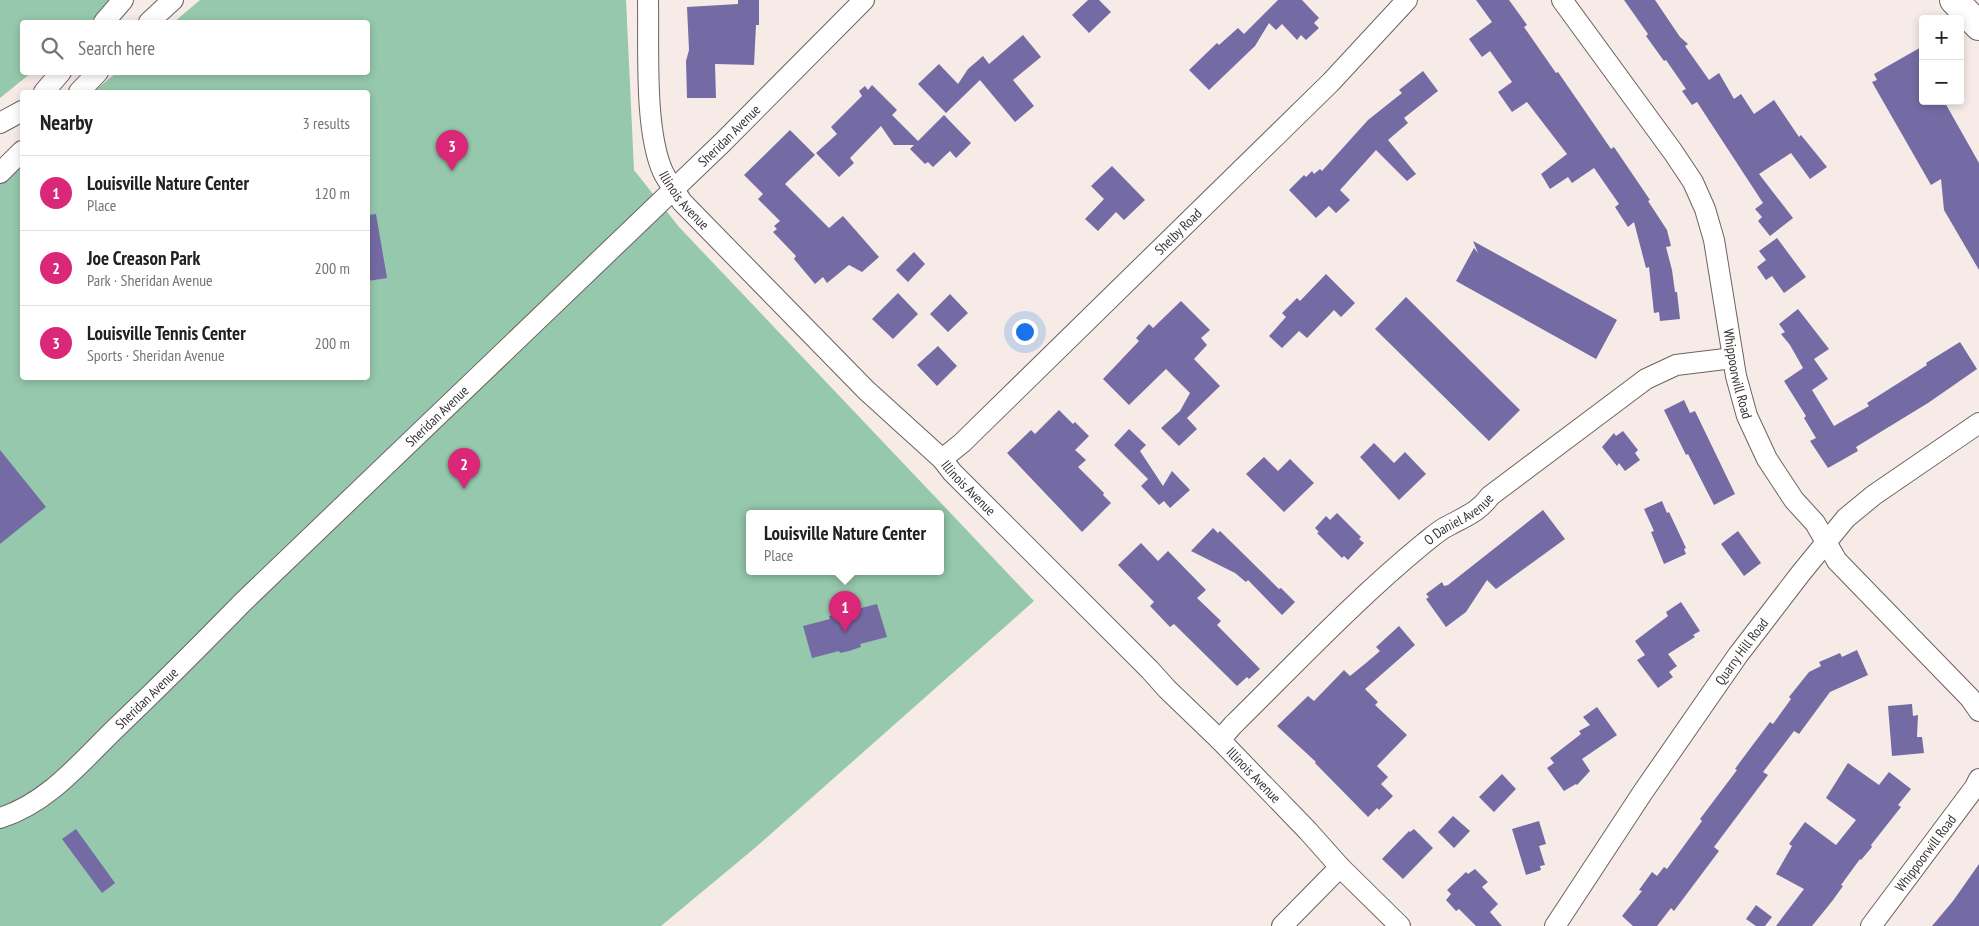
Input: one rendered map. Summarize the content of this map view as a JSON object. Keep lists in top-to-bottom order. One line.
{"streets":{"street":["Sheridan Avenue","Illinois Avenue","Shelby Road","Whippoorwill Road","O Daniel Avenue","Quarry Hill Road"]},"crossings":[["Sheridan Avenue","Illinois Avenue"],["Illinois Avenue","Shelby Road"],["Illinois Avenue","O Daniel Avenue"],["Whippoorwill Road","O Daniel Avenue"],["Whippoorwill Road","Quarry Hill Road"]],"page":{"map_buttons":["+","−"],"search":"Search here","heading":["Nearby","3 results"],"pins":["3","2","1"],"list":[{"mark":"1","name":"Louisville Nature Center","note":"Place","value":"120 m"},{"mark":"2","name":"Joe Creason Park","note":"Park · Sheridan Avenue","value":"200 m"},{"mark":"3","name":"Louisville Tennis Center","note":"Sports · Sheridan Avenue","value":"200 m"}],"popup":["Louisville Nature Center","Place"]}}
